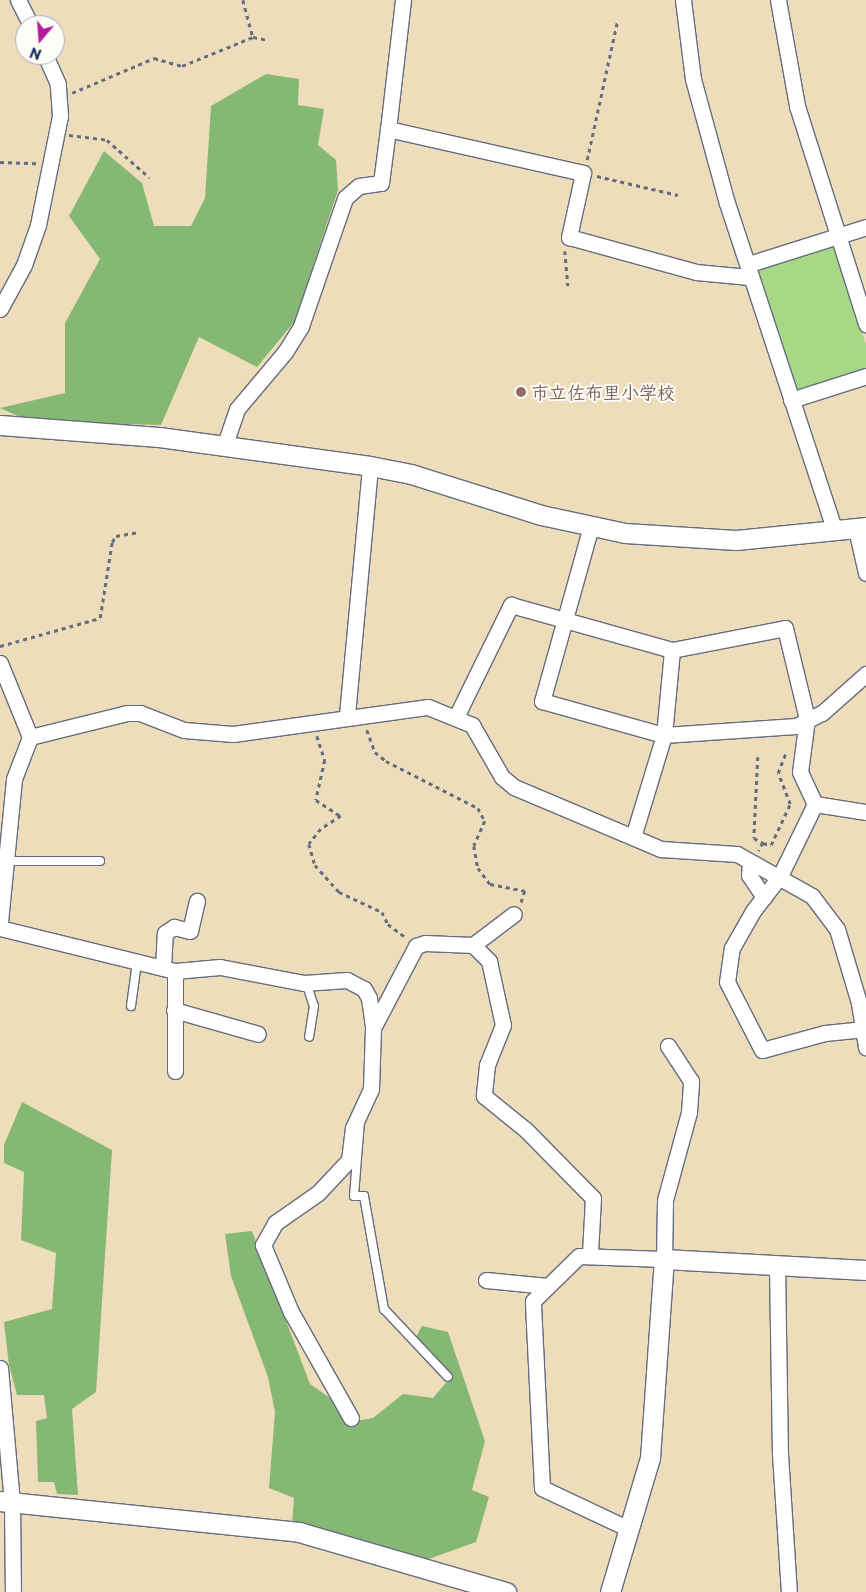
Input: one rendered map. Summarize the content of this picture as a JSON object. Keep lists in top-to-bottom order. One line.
{"places":["市立佐布里小学校"],"north":"bottom"}
